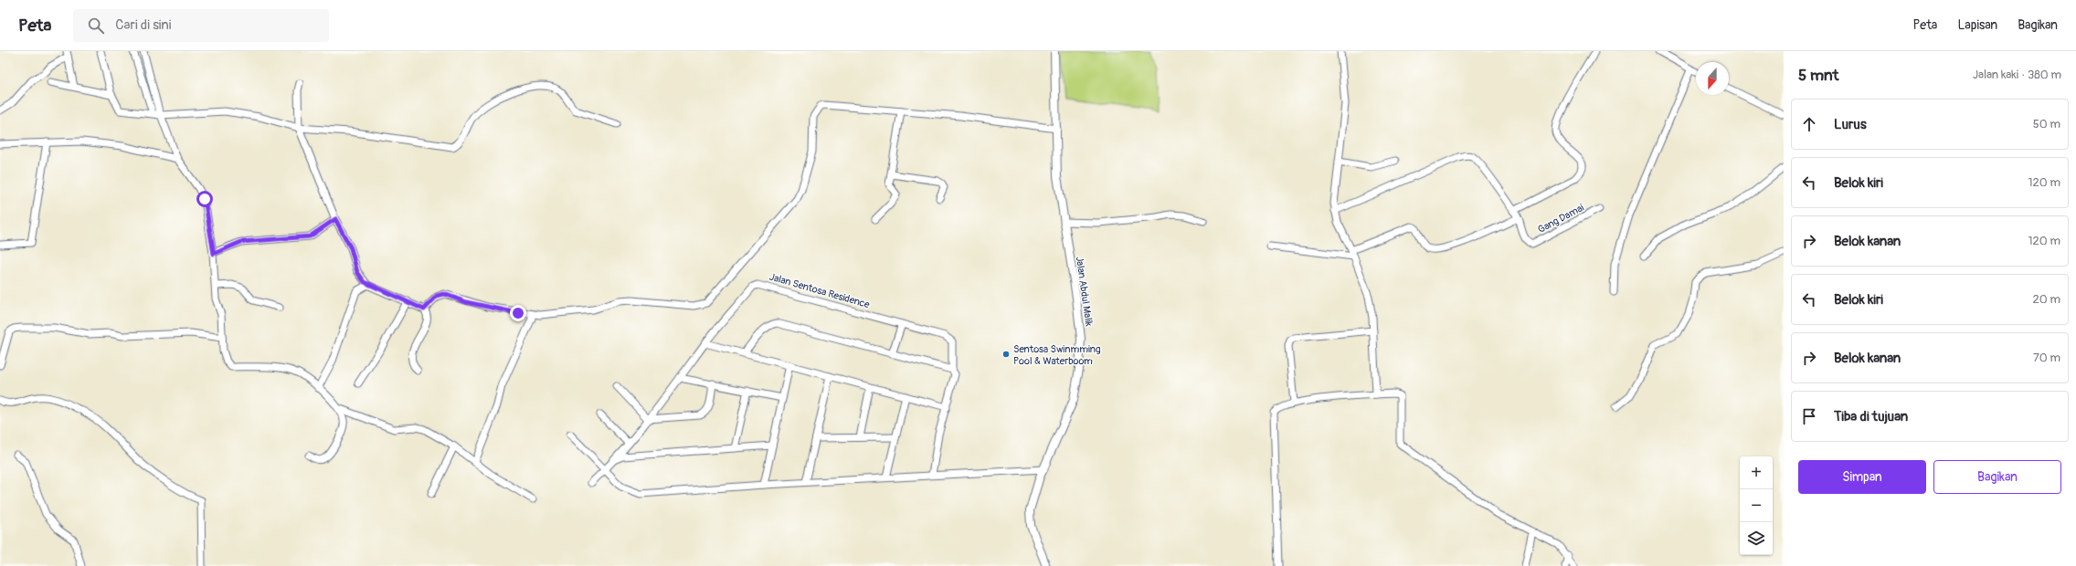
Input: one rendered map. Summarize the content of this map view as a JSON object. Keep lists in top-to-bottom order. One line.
{"streets":{"street":["Gang Damai","Jalan Sentosa Residence","Jalan Abdul Malik"]},"places":["Sentosa Swinmming Pool & Waterboom"],"north":"bottom","page":{"header":"Peta","search":"Cari di sini","nav":["Peta","Lapisan","Bagikan"],"heading":["5 mnt","Jalan kaki · 380 m"],"list":[["Lurus","50 m"],["Belok kiri","120 m"],["Belok kanan","120 m"],["Belok kiri","20 m"],["Belok kanan","70 m"],"Tiba di tujuan"],"buttons":["Simpan","Bagikan"],"map_buttons":["+","−"]}}
